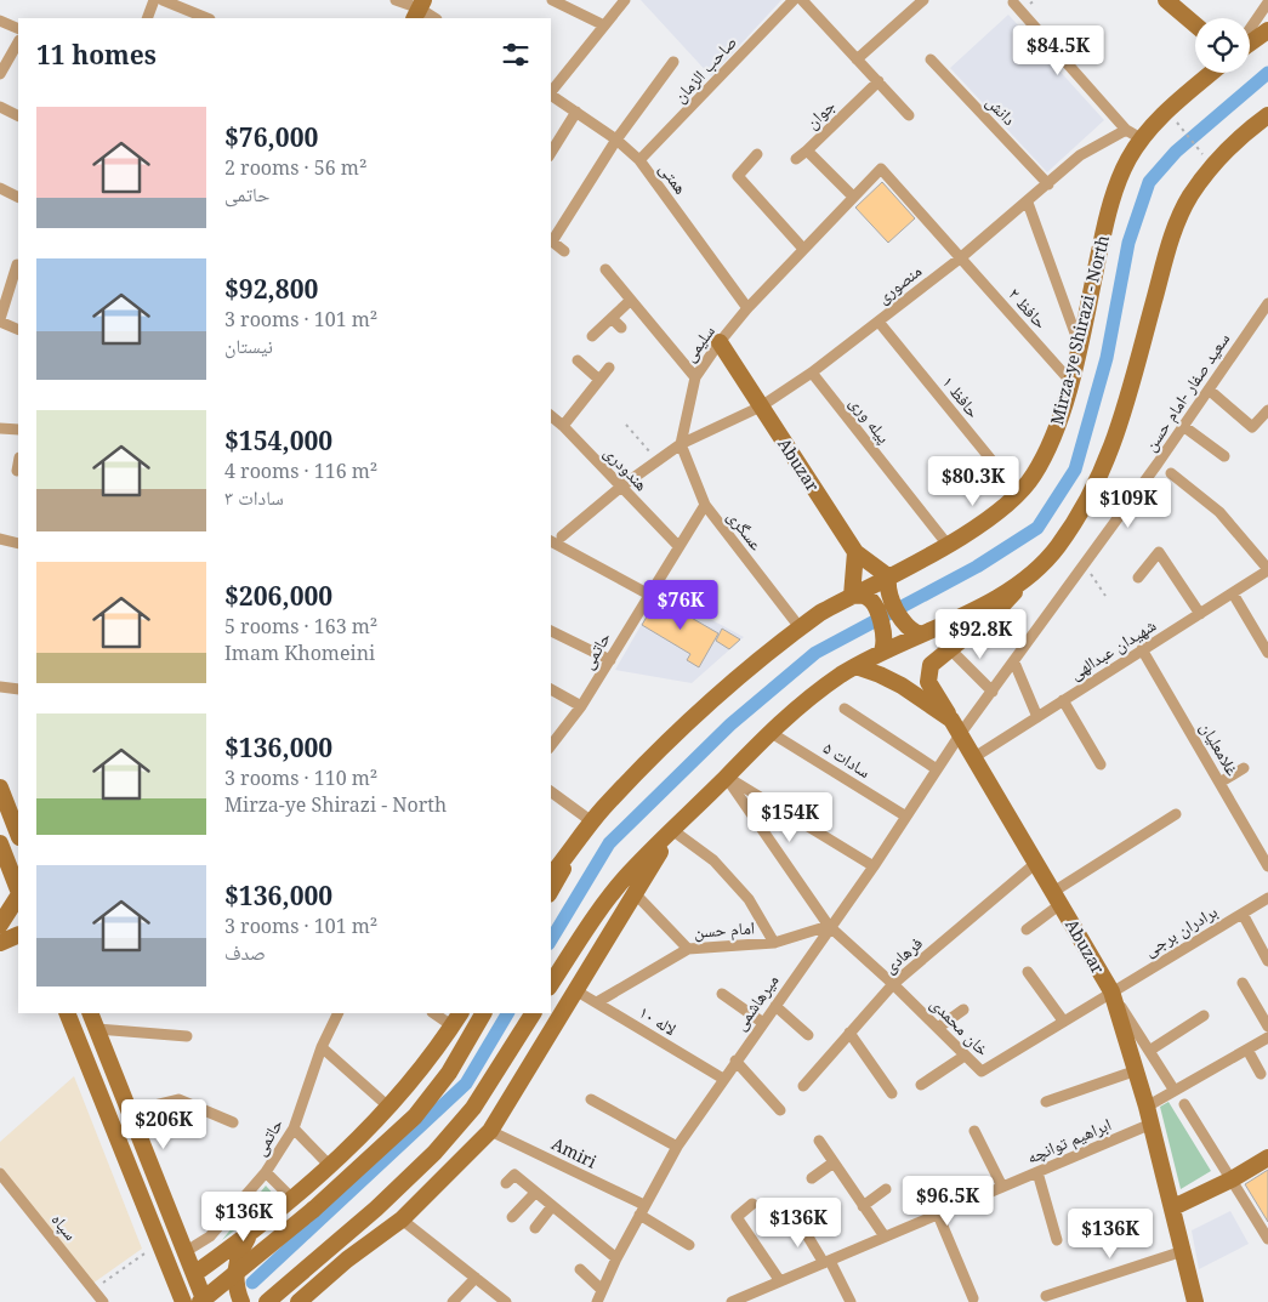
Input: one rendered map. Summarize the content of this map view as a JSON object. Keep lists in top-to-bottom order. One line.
{"streets":{"main road":["Mirza-ye Shirazi - North","Abuzar"],"street":["صاحب الزمان","دانش","جوان","همتی","منصوری","حافظ ۲","سلیمی","سعید صفار -امام حسن","حافظ ۱","پیله وری","هندودری","عسگری","شهیدان عبدالهی","حاتمی","غلامعلیان","سادات ۵","امام حسن","برادران برجی","فرهادی","میرهاشمی","لاله ۱۰","خان محمدی","ابراهیم توانچه","Amiri","سپاه"]},"crossings":[["صاحب الزمان","همتی"],["دانش","منصوری"],["جوان","سلیمی"],["همتی","سلیمی"],["منصوری","حافظ ۲"],["منصوری","Mirza-ye Shirazi - North"],["منصوری","سلیمی"],["منصوری","حافظ ۱"],["منصوری","پیله وری"],["منصوری","Abuzar"],["منصوری","عسگری"],["حافظ ۲","Mirza-ye Shirazi - North"],["حافظ ۲","سلیمی"],["Mirza-ye Shirazi - North","حافظ ۱"],["Mirza-ye Shirazi - North","پیله وری"],["Mirza-ye Shirazi - North","Abuzar"],["Mirza-ye Shirazi - North","عسگری"],["سلیمی","Abuzar"],["سلیمی","عسگری"],["سعید صفار -امام حسن","Abuzar"],["سعید صفار -امام حسن","میرهاشمی"],["Abuzar","شهیدان عبدالهی"],["Abuzar","برادران برجی"],["Abuzar","فرهادی"],["Abuzar","میرهاشمی"],["Abuzar","خان محمدی"],["Abuzar","ابراهیم توانچه"],["هندودری","حاتمی"],["عسگری","حاتمی"],["شهیدان عبدالهی","غلامعلیان"],["سادات ۵","میرهاشمی"],["امام حسن","میرهاشمی"],["امام حسن","لاله ۱۰"],["امام حسن","خان محمدی"],["برادران برجی","خان محمدی"],["فرهادی","خان محمدی"],["میرهاشمی","لاله ۱۰"],["میرهاشمی","خان محمدی"],["میرهاشمی","Amiri"]],"page":{"heading":"11 homes","price":["$84.5K","$80.3K","$109K","$76K","$92.8K","$154K","$206K","$96.5K","$136K","$136K","$136K"],"list":[{"name":"$76,000","note":"2 rooms · 56 m² · حاتمی"},{"name":"$92,800","note":"3 rooms · 101 m² · نیستان"},{"name":"$154,000","note":"4 rooms · 116 m² · سادات ۳"},{"name":"$206,000","note":"5 rooms · 163 m² · Imam Khomeini"},{"name":"$136,000","note":"3 rooms · 110 m² · Mirza-ye Shirazi - North"},{"name":"$136,000","note":"3 rooms · 101 m² · صدف"}]}}
